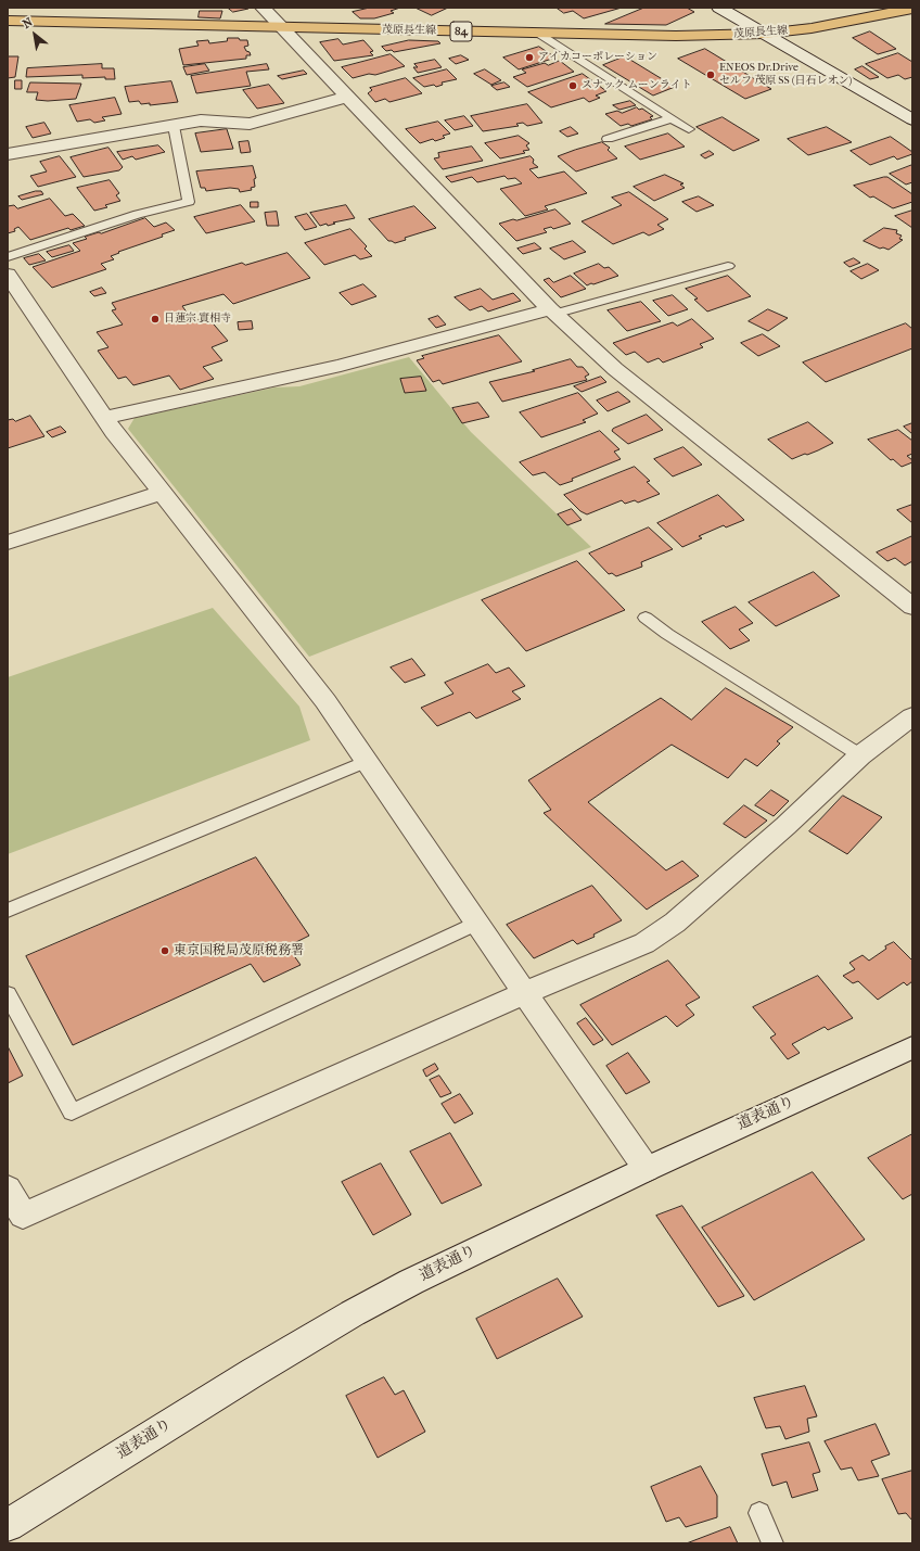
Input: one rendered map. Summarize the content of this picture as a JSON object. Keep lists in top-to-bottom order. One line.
{"streets":{"main road":["茂原長生線","84"],"street":["道表通り"]},"places":["アイカコーポレーション","ENEOS Dr.Drive セルフ 茂原 SS (日石レオン)","スナック ムーンライト","日蓮宗 實相寺","東京国税局茂原税務署"],"north":"top left"}
